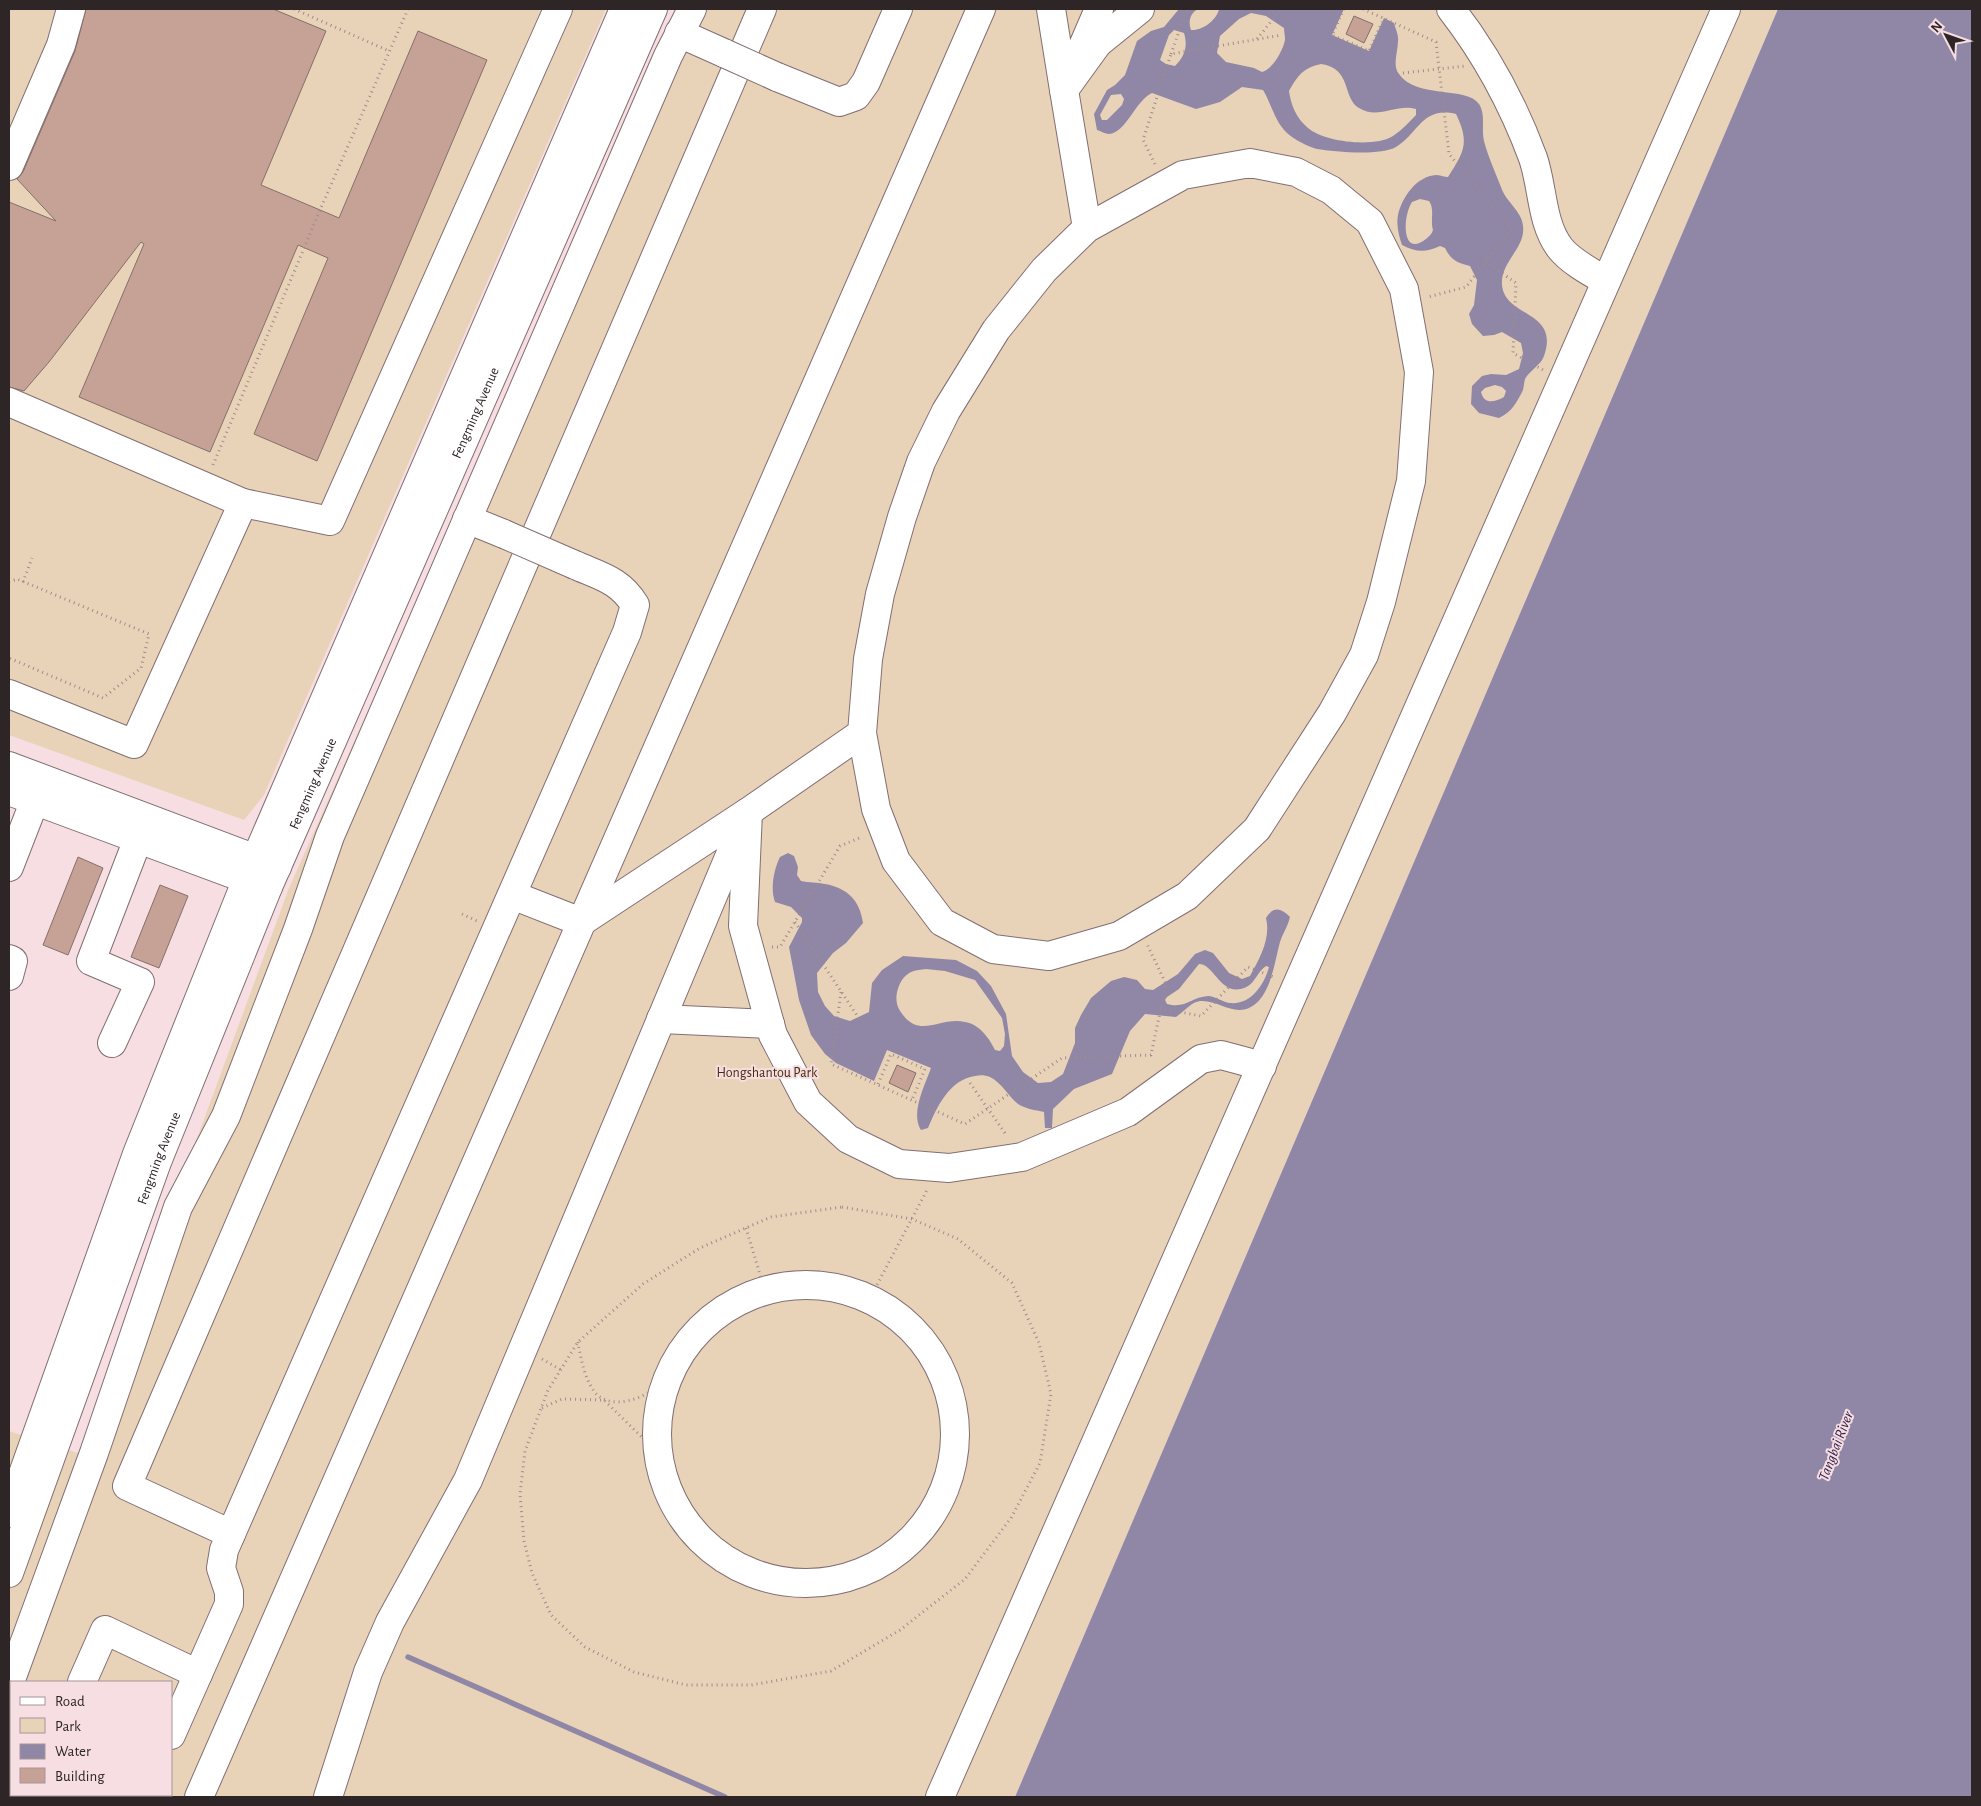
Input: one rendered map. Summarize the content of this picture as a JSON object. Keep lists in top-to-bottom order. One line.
{"streets":{"street":["Fengming Avenue"]},"water":["Tangbai River"],"parks":["Hongshantou Park"],"legend":["Road","Park","Water","Building"],"north":"top left"}
